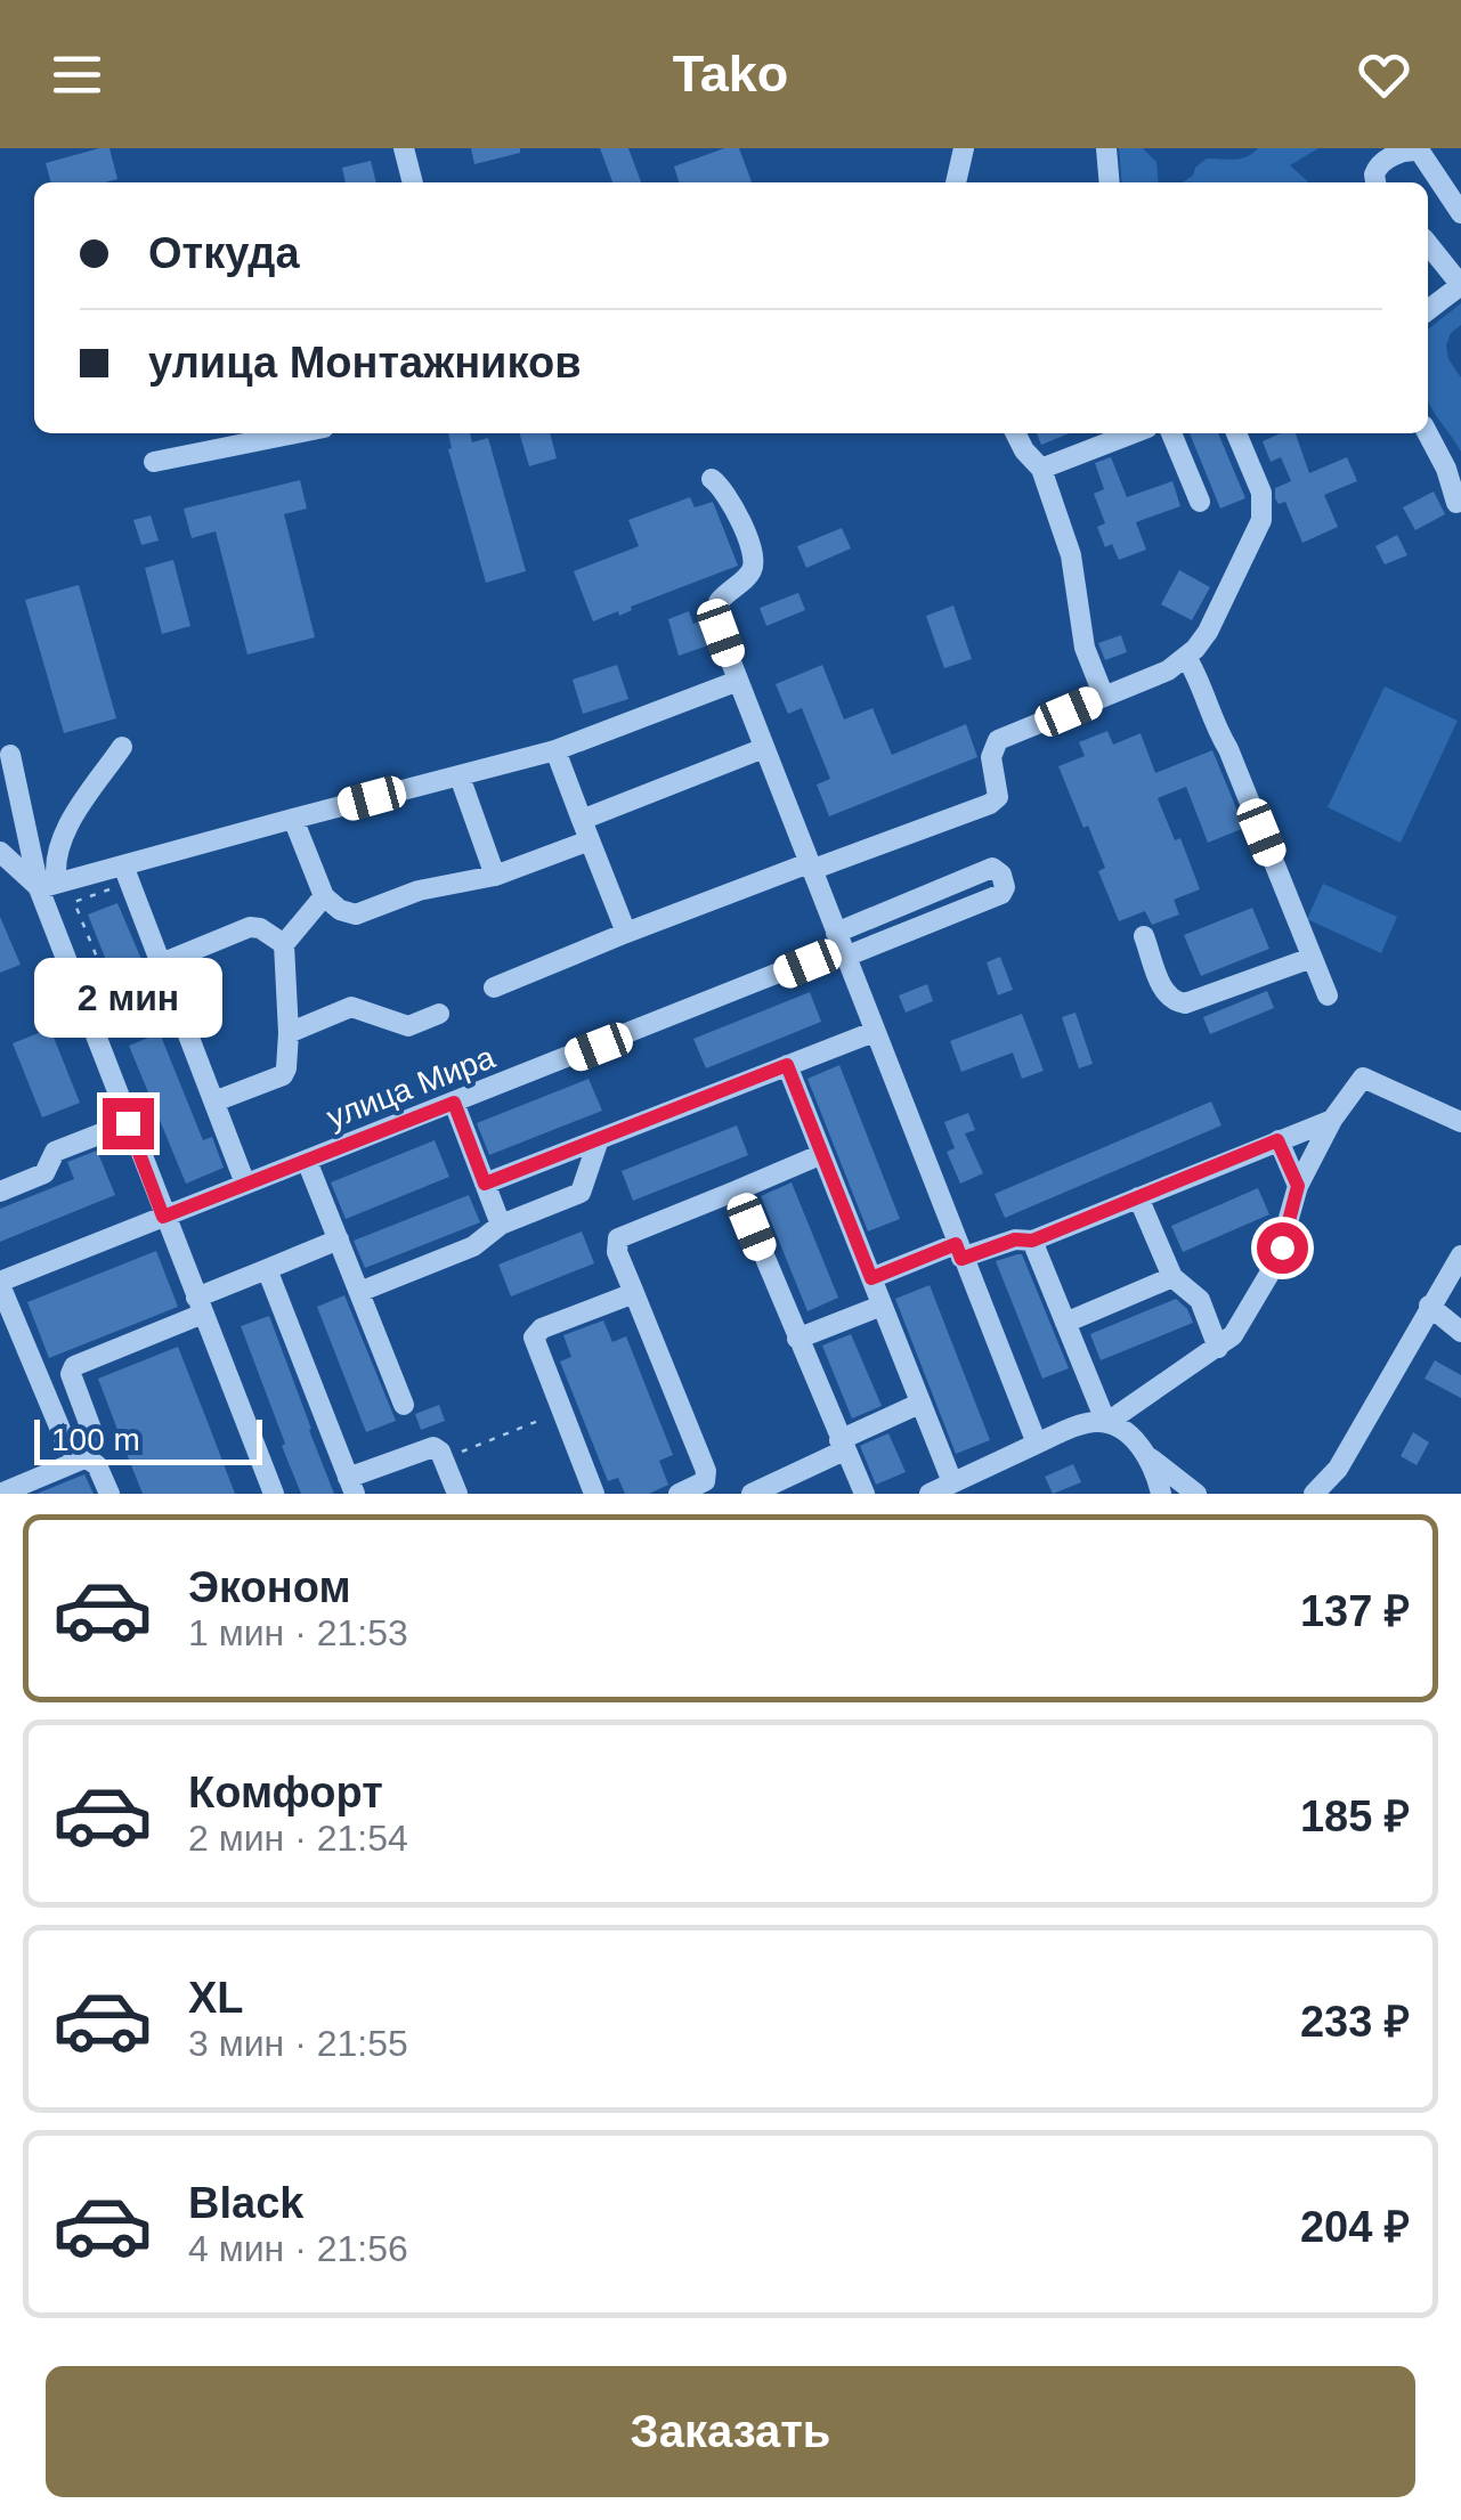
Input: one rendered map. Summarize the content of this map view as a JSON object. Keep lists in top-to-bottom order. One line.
{"streets":{"street":["улица Мира"]},"scale_bar":"100 m","page":{"header":"Tako","banner":["Откуда","улица Монтажников"],"bubble":"2 мин","scale":"100 m","list":[{"name":"Эконом","note":"1 мин · 21:53","value":"137 ₽"},{"name":"Комфорт","note":"2 мин · 21:54","value":"185 ₽"},{"name":"XL","note":"3 мин · 21:55","value":"233 ₽"},{"name":"Black","note":"4 мин · 21:56","value":"204 ₽"}],"buttons":"Заказать"}}
